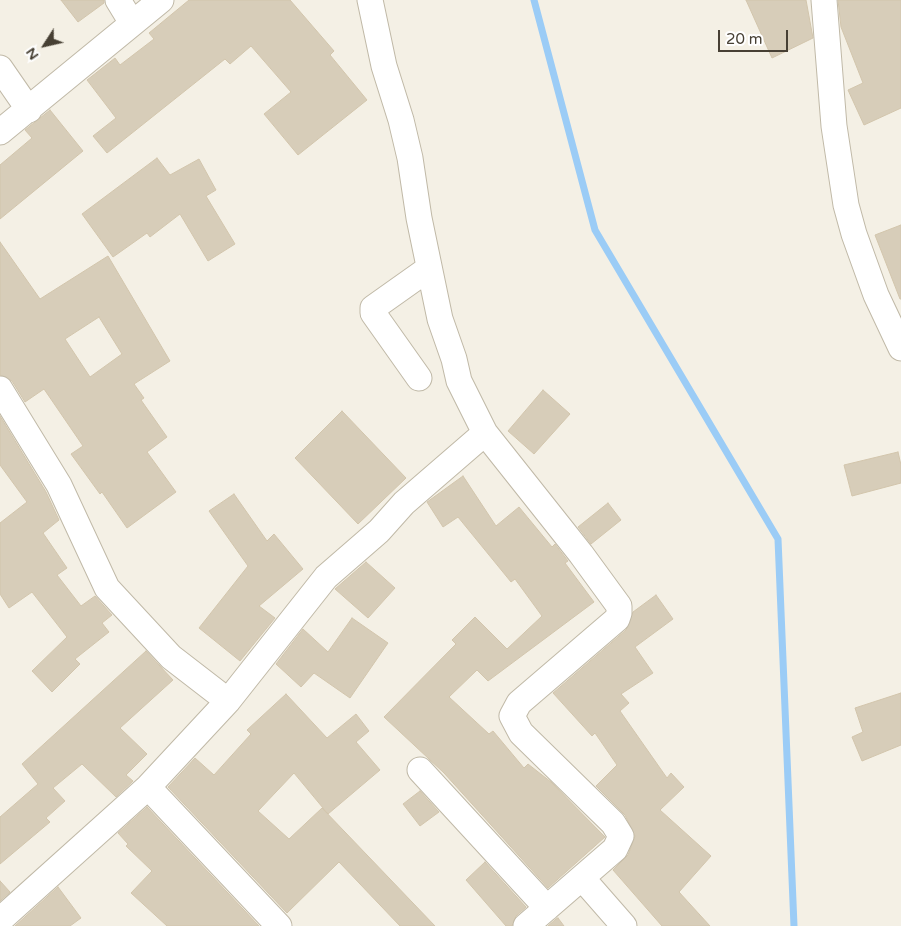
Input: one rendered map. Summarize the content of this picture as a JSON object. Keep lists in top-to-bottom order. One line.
{"scale_bar":"20 m","north":"bottom left"}
